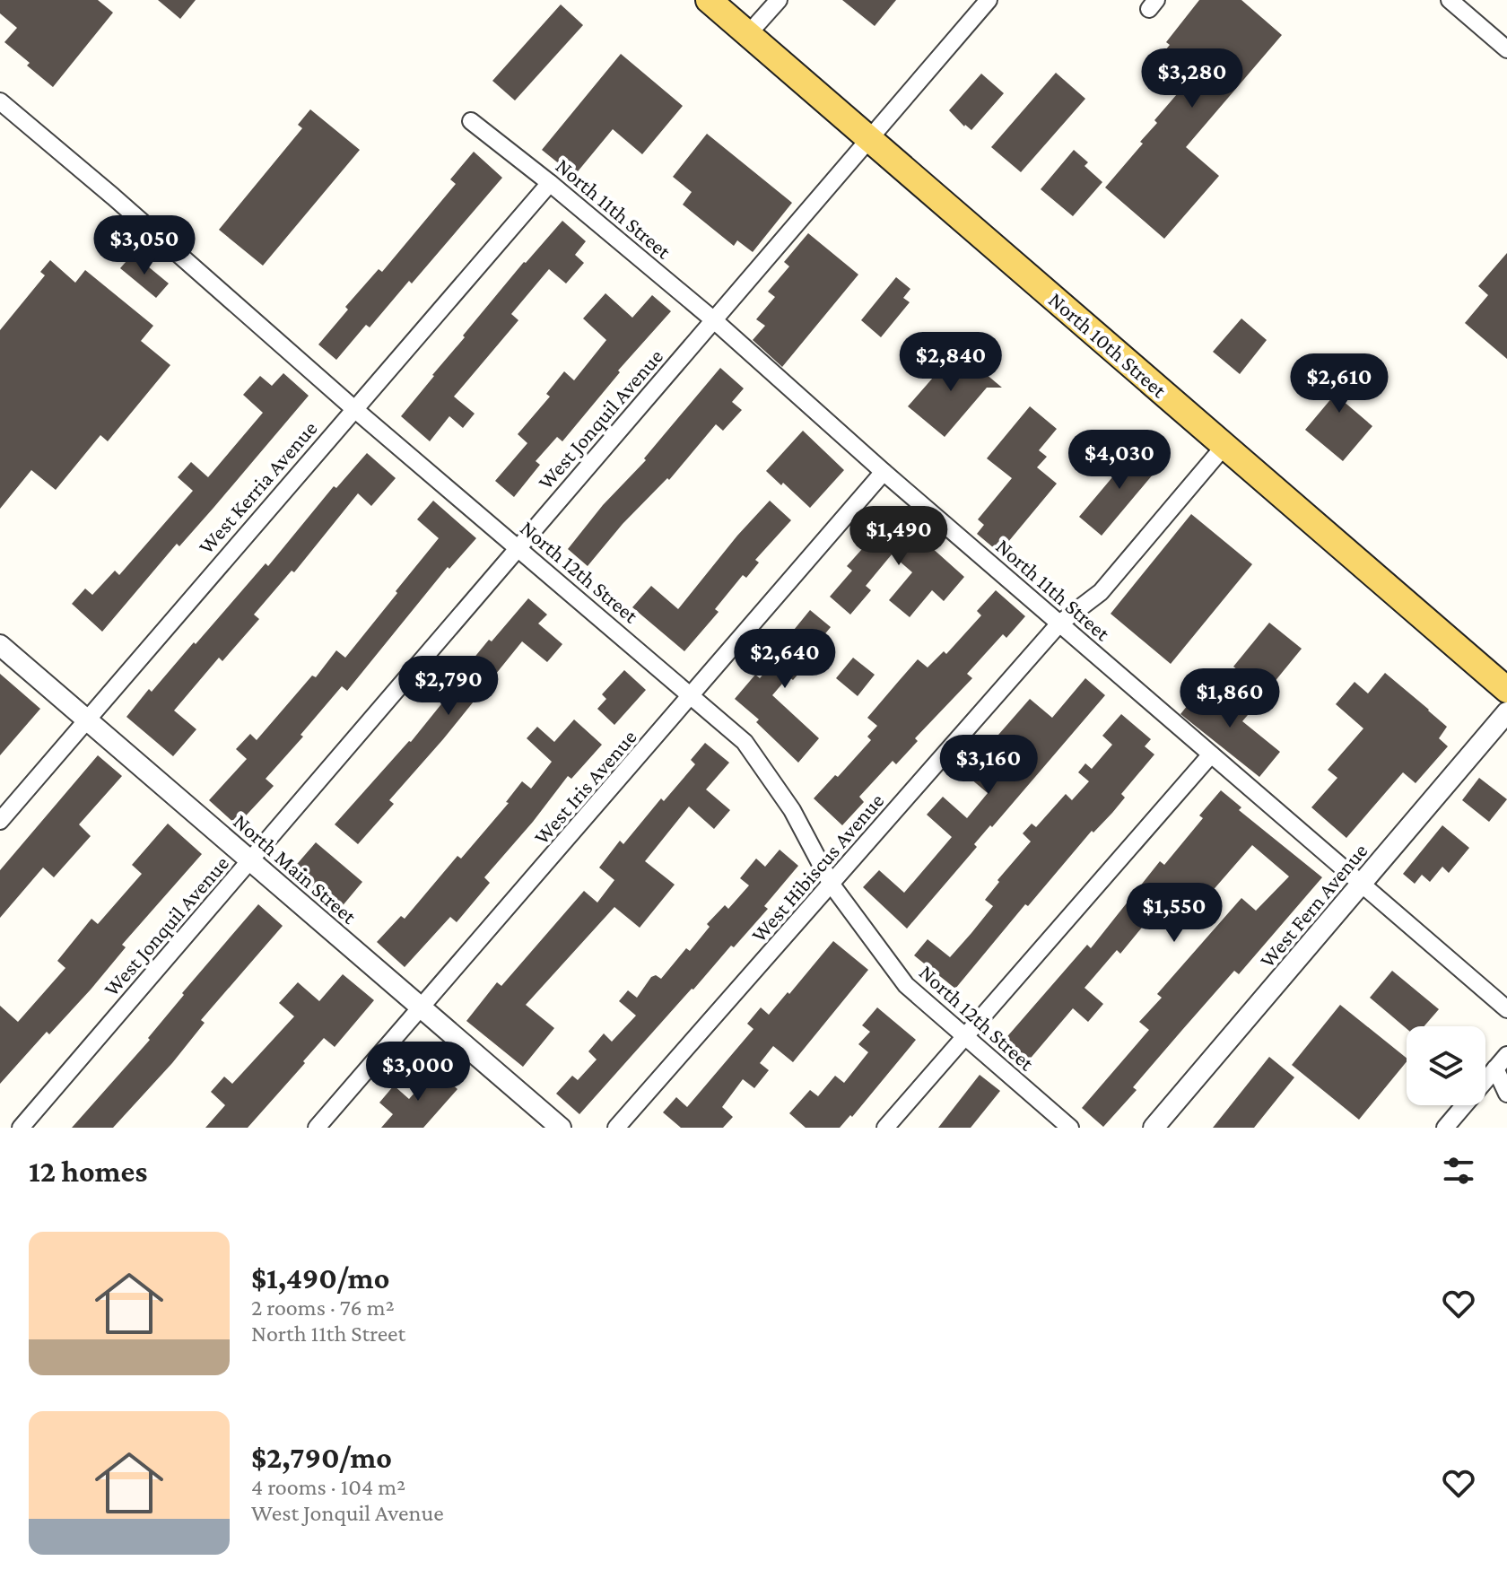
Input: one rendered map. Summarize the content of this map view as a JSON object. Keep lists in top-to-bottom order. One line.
{"streets":{"main road":["North 10th Street"],"street":["North 11th Street","West Jonquil Avenue","West Kerria Avenue","North 12th Street","West Iris Avenue","West Hibiscus Avenue","North Main Street","West Fern Avenue"]},"crossings":[["North 11th Street","West Jonquil Avenue"],["North 11th Street","West Kerria Avenue"],["North 11th Street","West Iris Avenue"],["North 11th Street","West Hibiscus Avenue"],["North 11th Street","West Fern Avenue"],["North 10th Street","West Jonquil Avenue"],["North 10th Street","West Hibiscus Avenue"],["West Jonquil Avenue","North 12th Street"],["West Jonquil Avenue","North Main Street"],["West Kerria Avenue","North 12th Street"],["West Kerria Avenue","North Main Street"],["North 12th Street","West Iris Avenue"],["North 12th Street","West Hibiscus Avenue"],["West Iris Avenue","North Main Street"]],"page":{"price":["$3,280","$3,050","$2,840","$2,610","$4,030","$1,490","$2,640","$2,790","$1,860","$3,160","$1,550","$3,000"],"heading":"12 homes","list":[{"name":"$1,490/mo","note":"2 rooms · 76 m² · North 11th Street"},{"name":"$2,790/mo","note":"4 rooms · 104 m² · West Jonquil Avenue"}]}}
